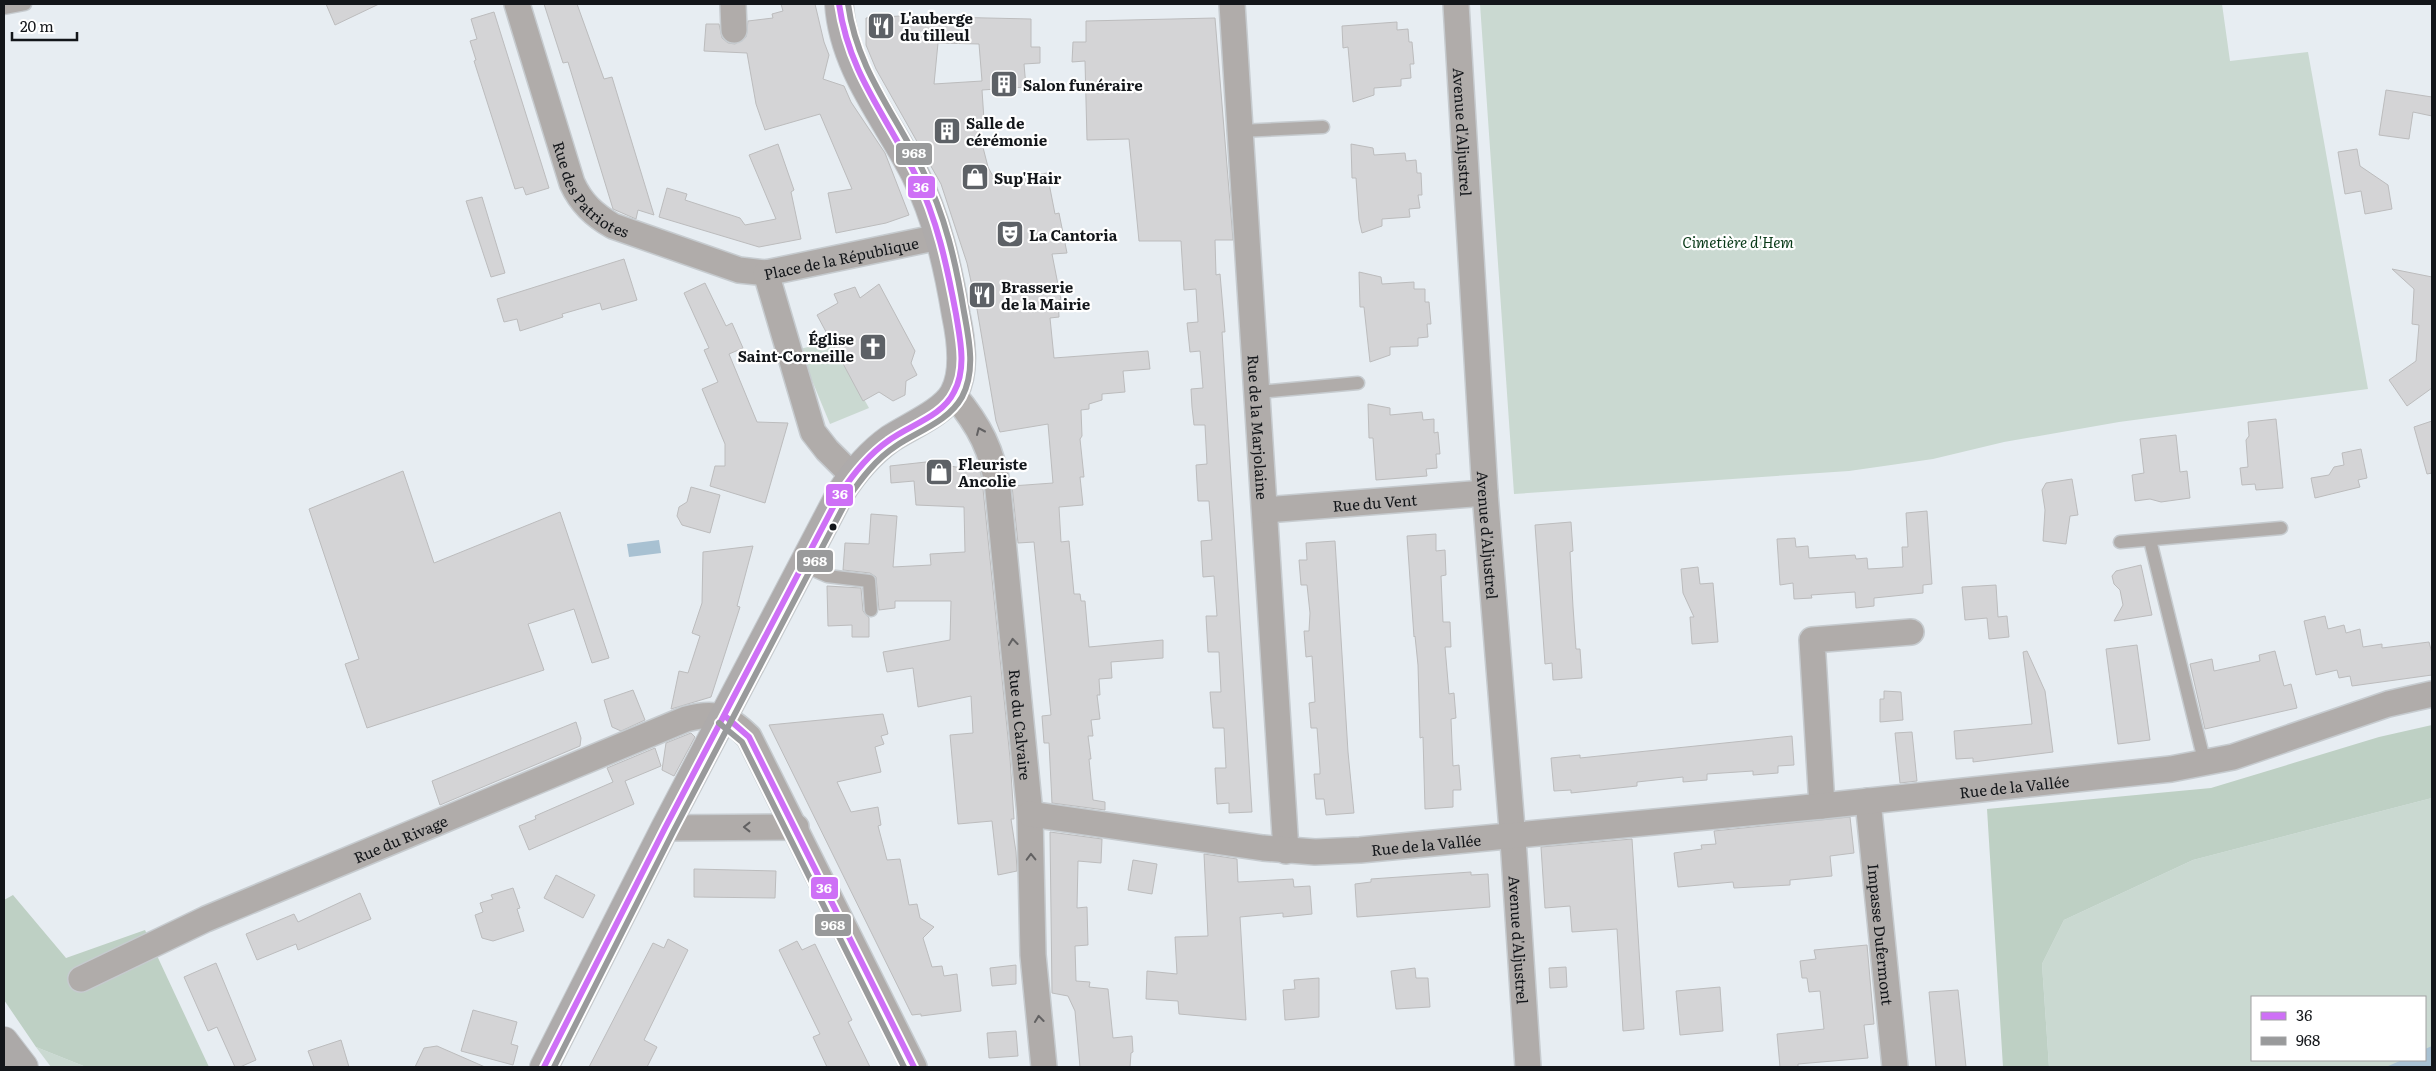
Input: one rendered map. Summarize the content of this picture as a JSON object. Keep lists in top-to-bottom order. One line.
{"streets":{"main road":["Place de la République"],"street":["Avenue d'Aljustrel","Rue des Patriotes","Rue de la Marjolaine","Rue du Vent","Rue du Calvaire","Rue de la Vallée","Rue du Rivage","Impasse Dufermont"]},"crossings":[["Avenue d'Aljustrel","Rue du Vent"],["Avenue d'Aljustrel","Rue de la Vallée"],["Rue des Patriotes","Place de la République"],["Place de la République","Rue du Calvaire"],["Rue de la Marjolaine","Rue du Vent"],["Rue de la Marjolaine","Rue de la Vallée"],["Rue du Calvaire","Rue de la Vallée"],["Rue de la Vallée","Impasse Dufermont"]],"parks":["Cimetière d'Hem"],"places":{"restaurant":["L'auberge du tilleul","Brasserie de la Mairie"],"building":["Salon funéraire","Salle de cérémonie"],"shop":["Sup'Hair","Fleuriste Ancolie"],"theatre":["La Cantoria"],"church":["Église Saint-Corneille"]},"lines":["transit line 36","transit line 968"],"legend":["36","968"],"scale_bar":"20 m"}
